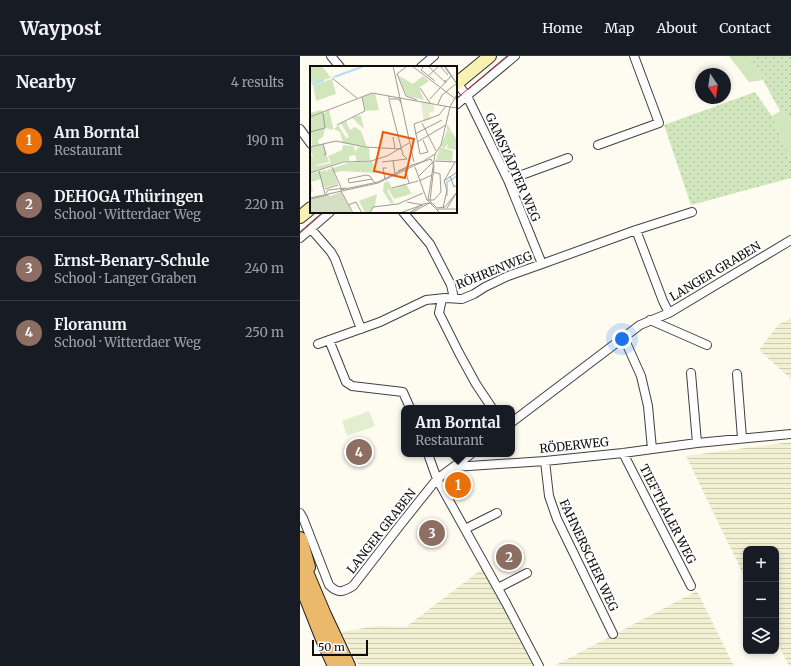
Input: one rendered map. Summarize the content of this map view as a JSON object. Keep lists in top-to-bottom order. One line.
{"streets":{"street":["GAMSTÄDTER WEG","RÖHRENWEG","LANGER GRABEN","RÖDERWEG","TIEFTHALER WEG","FAHNERSCHER WEG"]},"crossings":[["GAMSTÄDTER WEG","RÖHRENWEG"],["LANGER GRABEN","RÖDERWEG"],["RÖDERWEG","TIEFTHALER WEG"],["RÖDERWEG","FAHNERSCHER WEG"]],"scale_bar":"50 m","north":"bottom","page":{"header":"Waypost","nav":["Home","Map","About","Contact"],"heading":["Nearby","4 results"],"list":[{"mark":"1","name":"Am Borntal","note":"Restaurant","value":"190 m"},{"mark":"2","name":"DEHOGA Thüringen","note":"School · Witterdaer Weg","value":"220 m"},{"mark":"3","name":"Ernst-Benary-Schule","note":"School · Langer Graben","value":"240 m"},{"mark":"4","name":"Floranum","note":"School · Witterdaer Weg","value":"250 m"}],"popup":["Am Borntal","Restaurant"],"pins":["4","1","3","2"],"map_buttons":["+","−"],"scale":"50 m"}}
